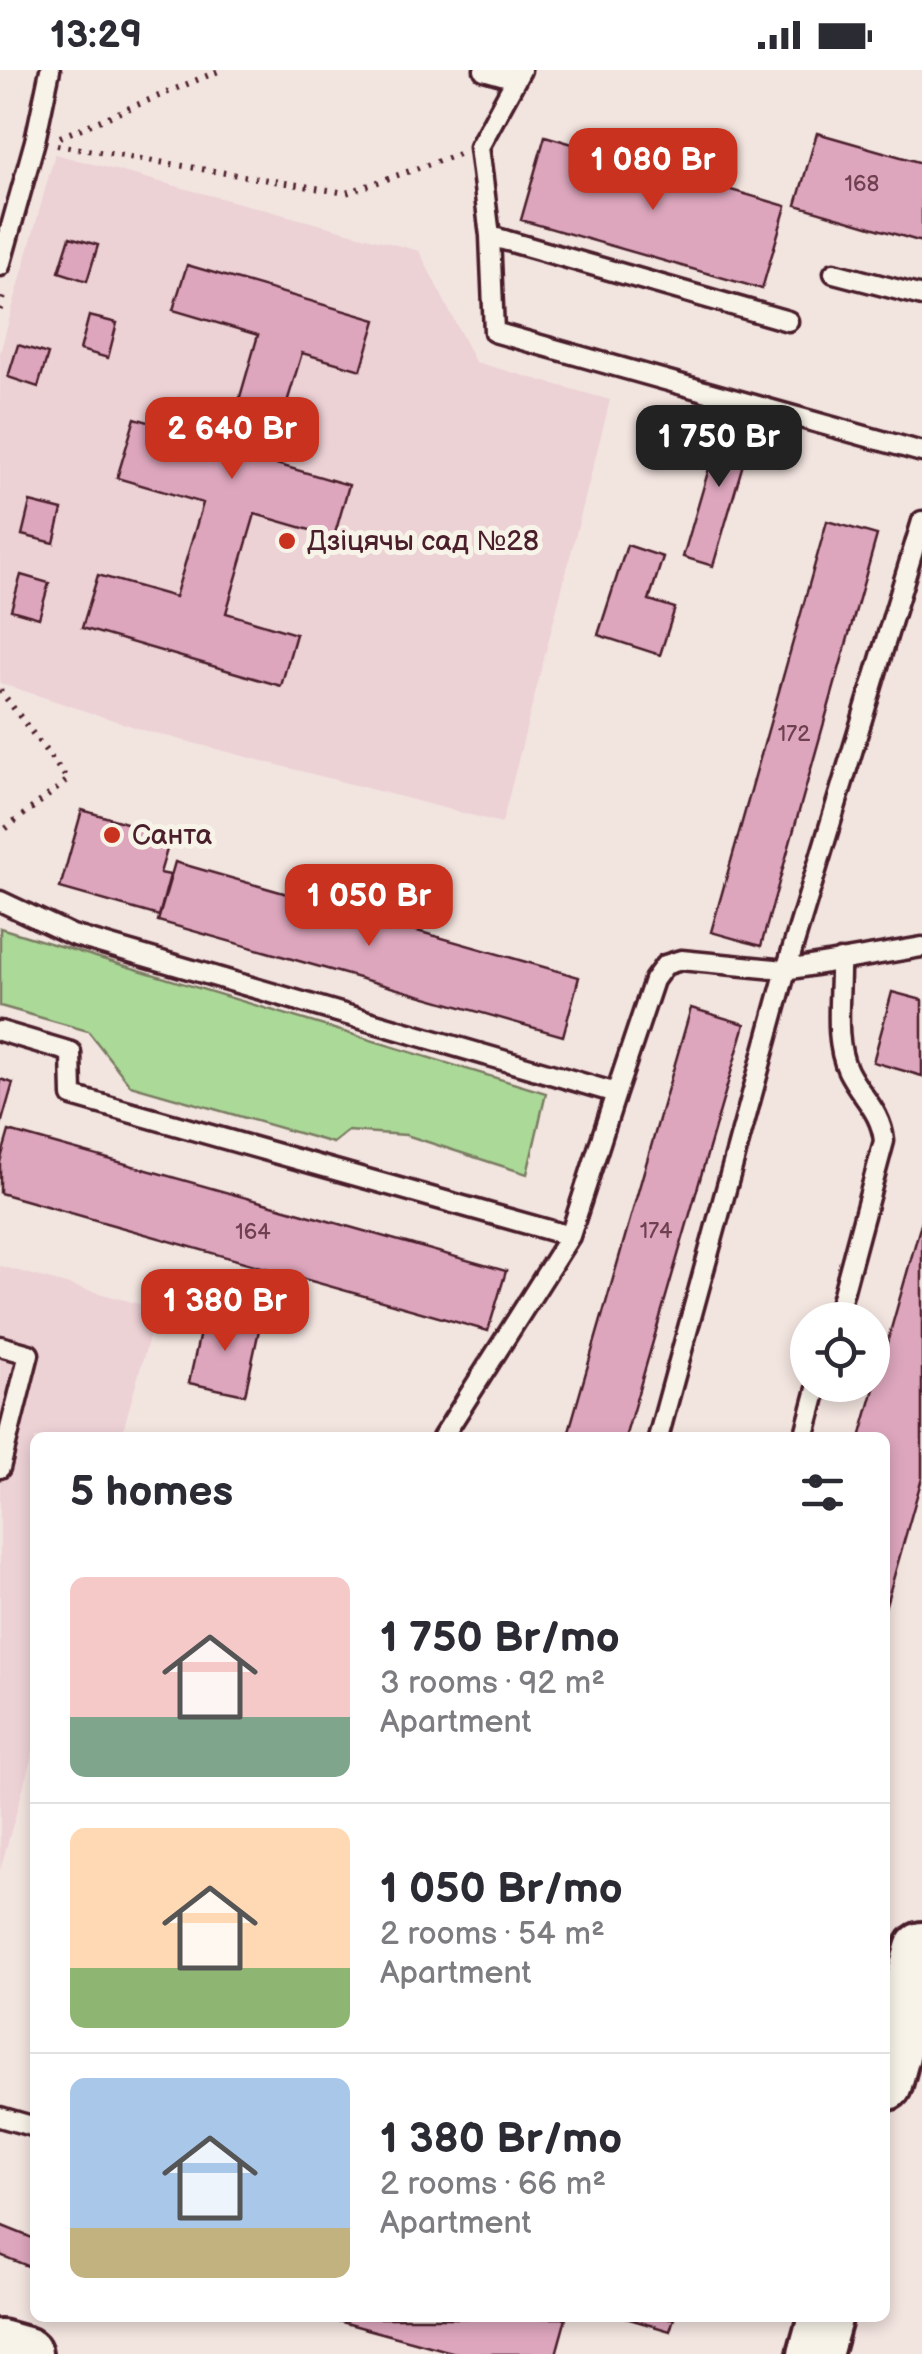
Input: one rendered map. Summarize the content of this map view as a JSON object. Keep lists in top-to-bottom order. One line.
{"places":["Дзіцячы сад №28","Санта"],"house_numbers":["168","172","174","164"],"page":{"status":"13:29","price":["1 080 Br","2 640 Br","1 750 Br","1 050 Br","1 380 Br"],"heading":"5 homes","list":[{"name":"1 750 Br/mo","note":"3 rooms · 92 m² · Apartment"},{"name":"1 050 Br/mo","note":"2 rooms · 54 m² · Apartment"},{"name":"1 380 Br/mo","note":"2 rooms · 66 m² · Apartment"}]}}
